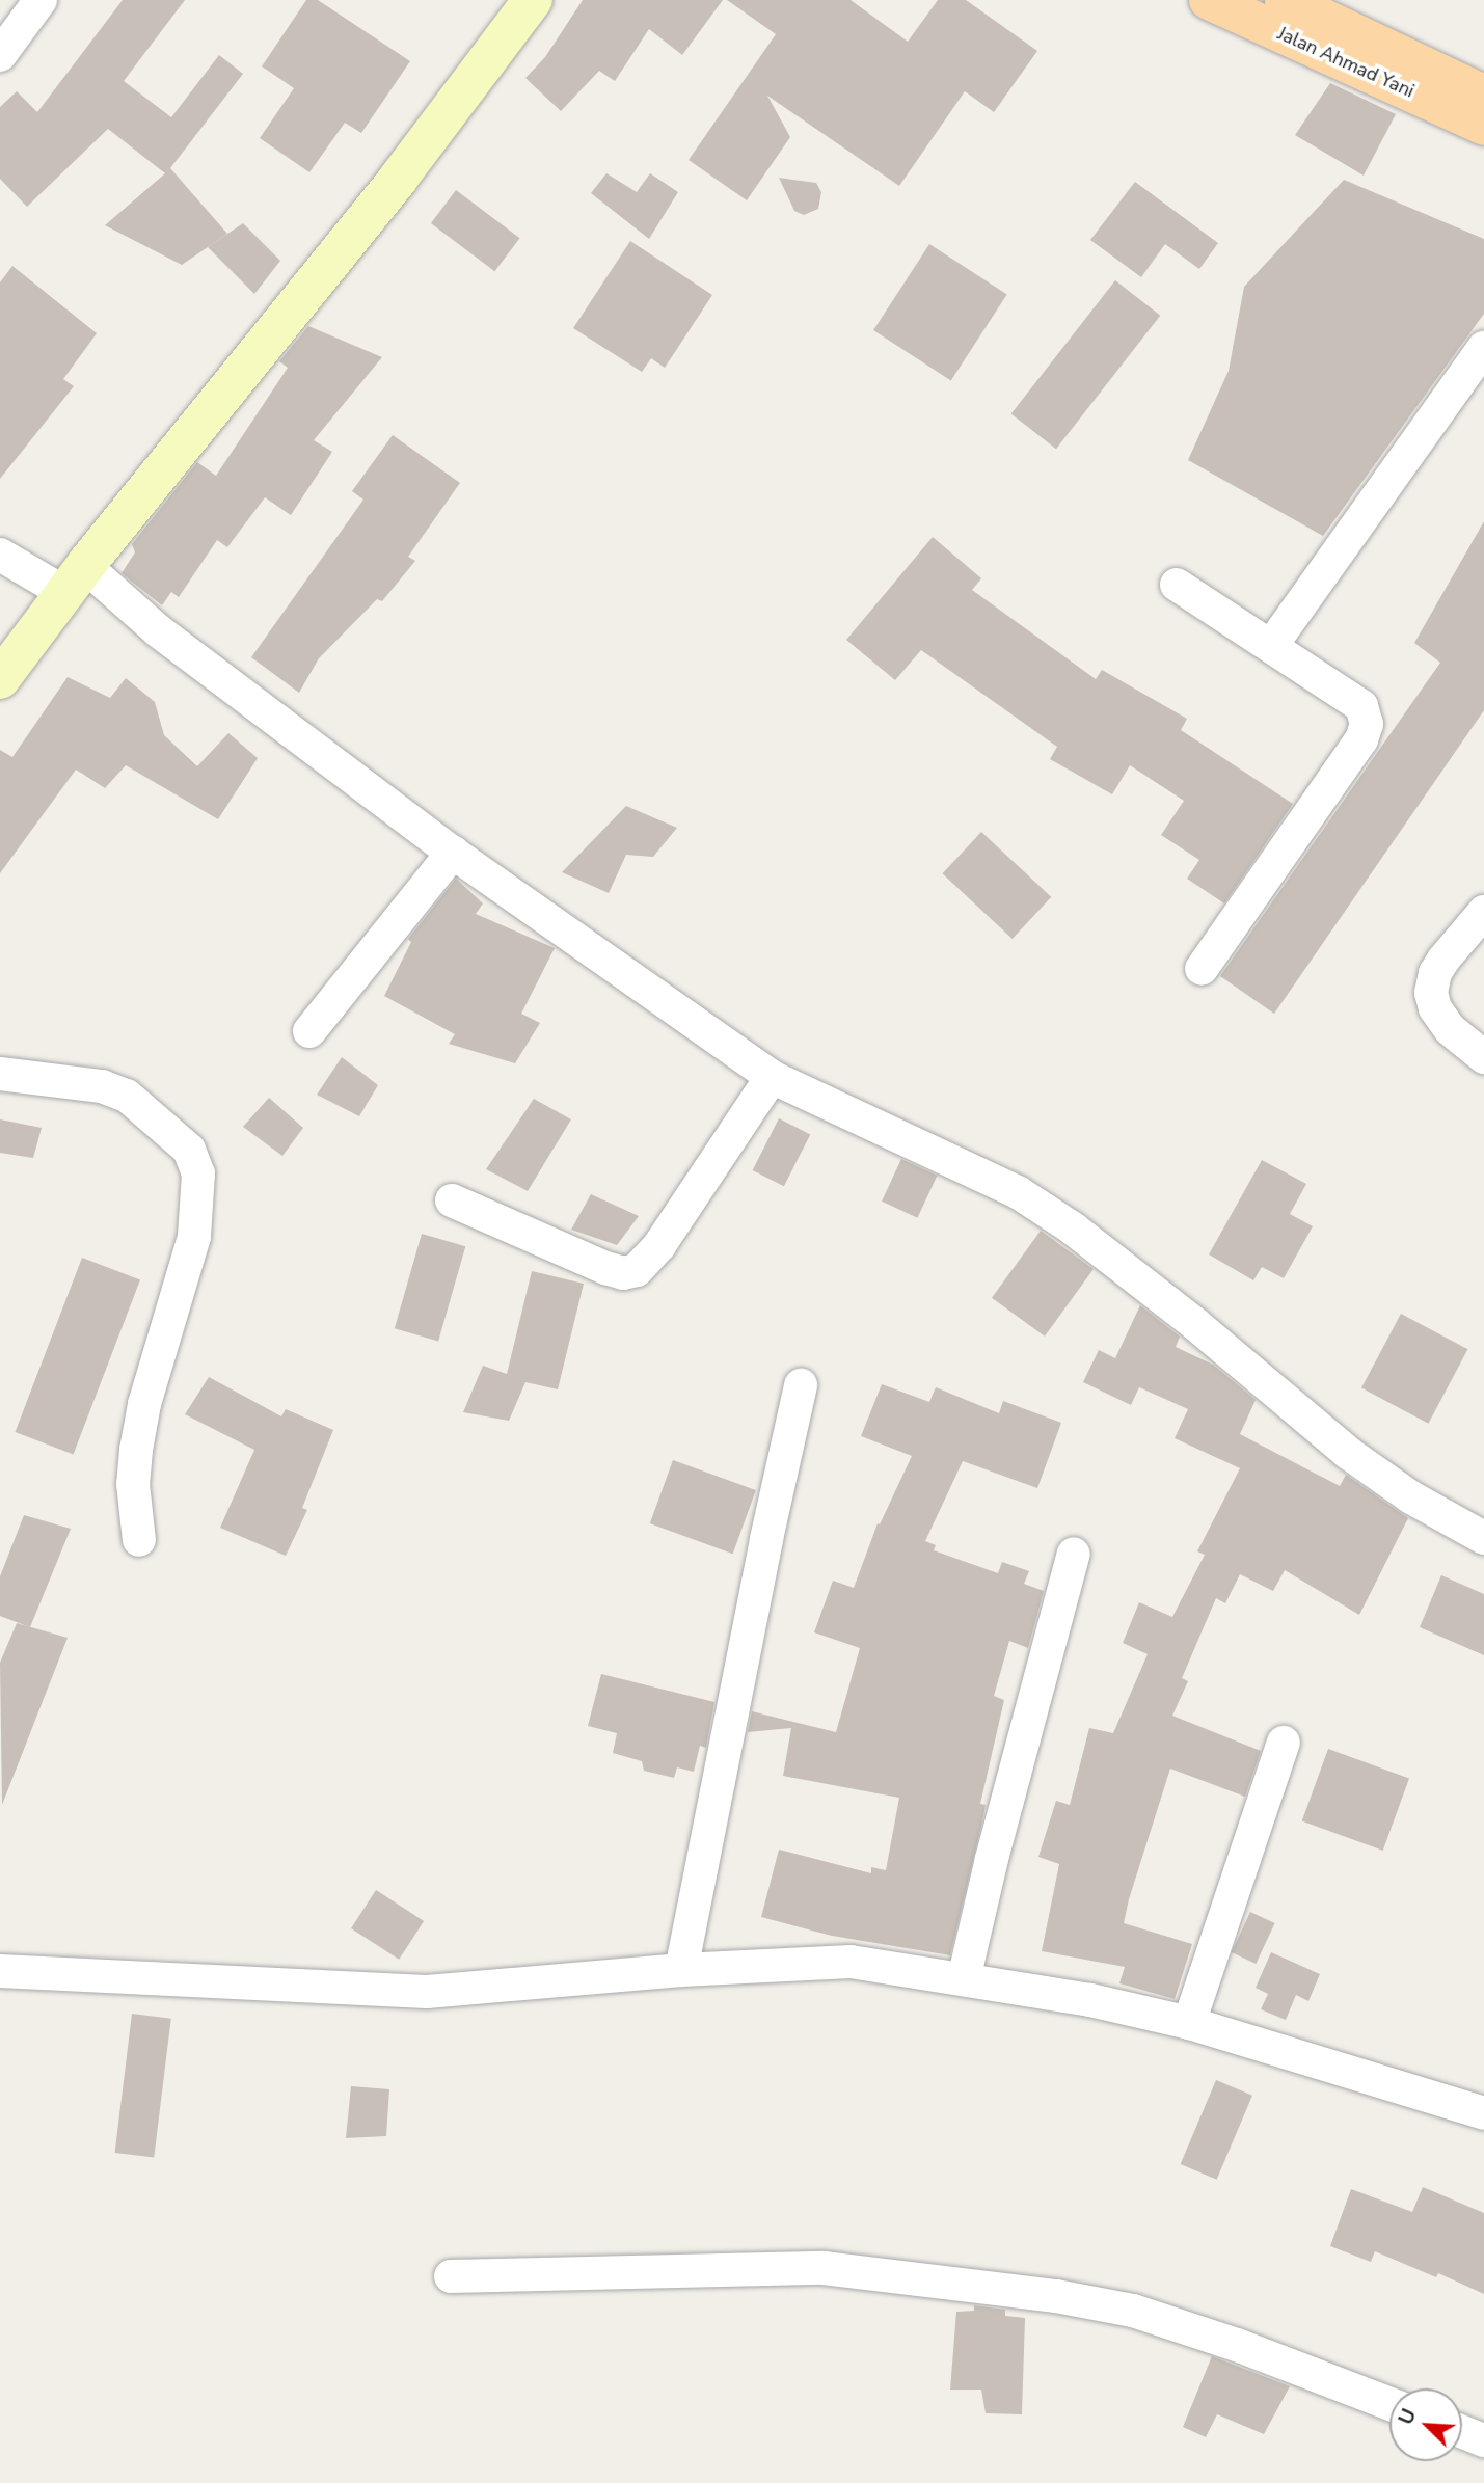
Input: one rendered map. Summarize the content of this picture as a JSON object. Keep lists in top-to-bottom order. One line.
{"streets":{"main road":["Jalan Ahmad Yani"]},"north":"top left"}
